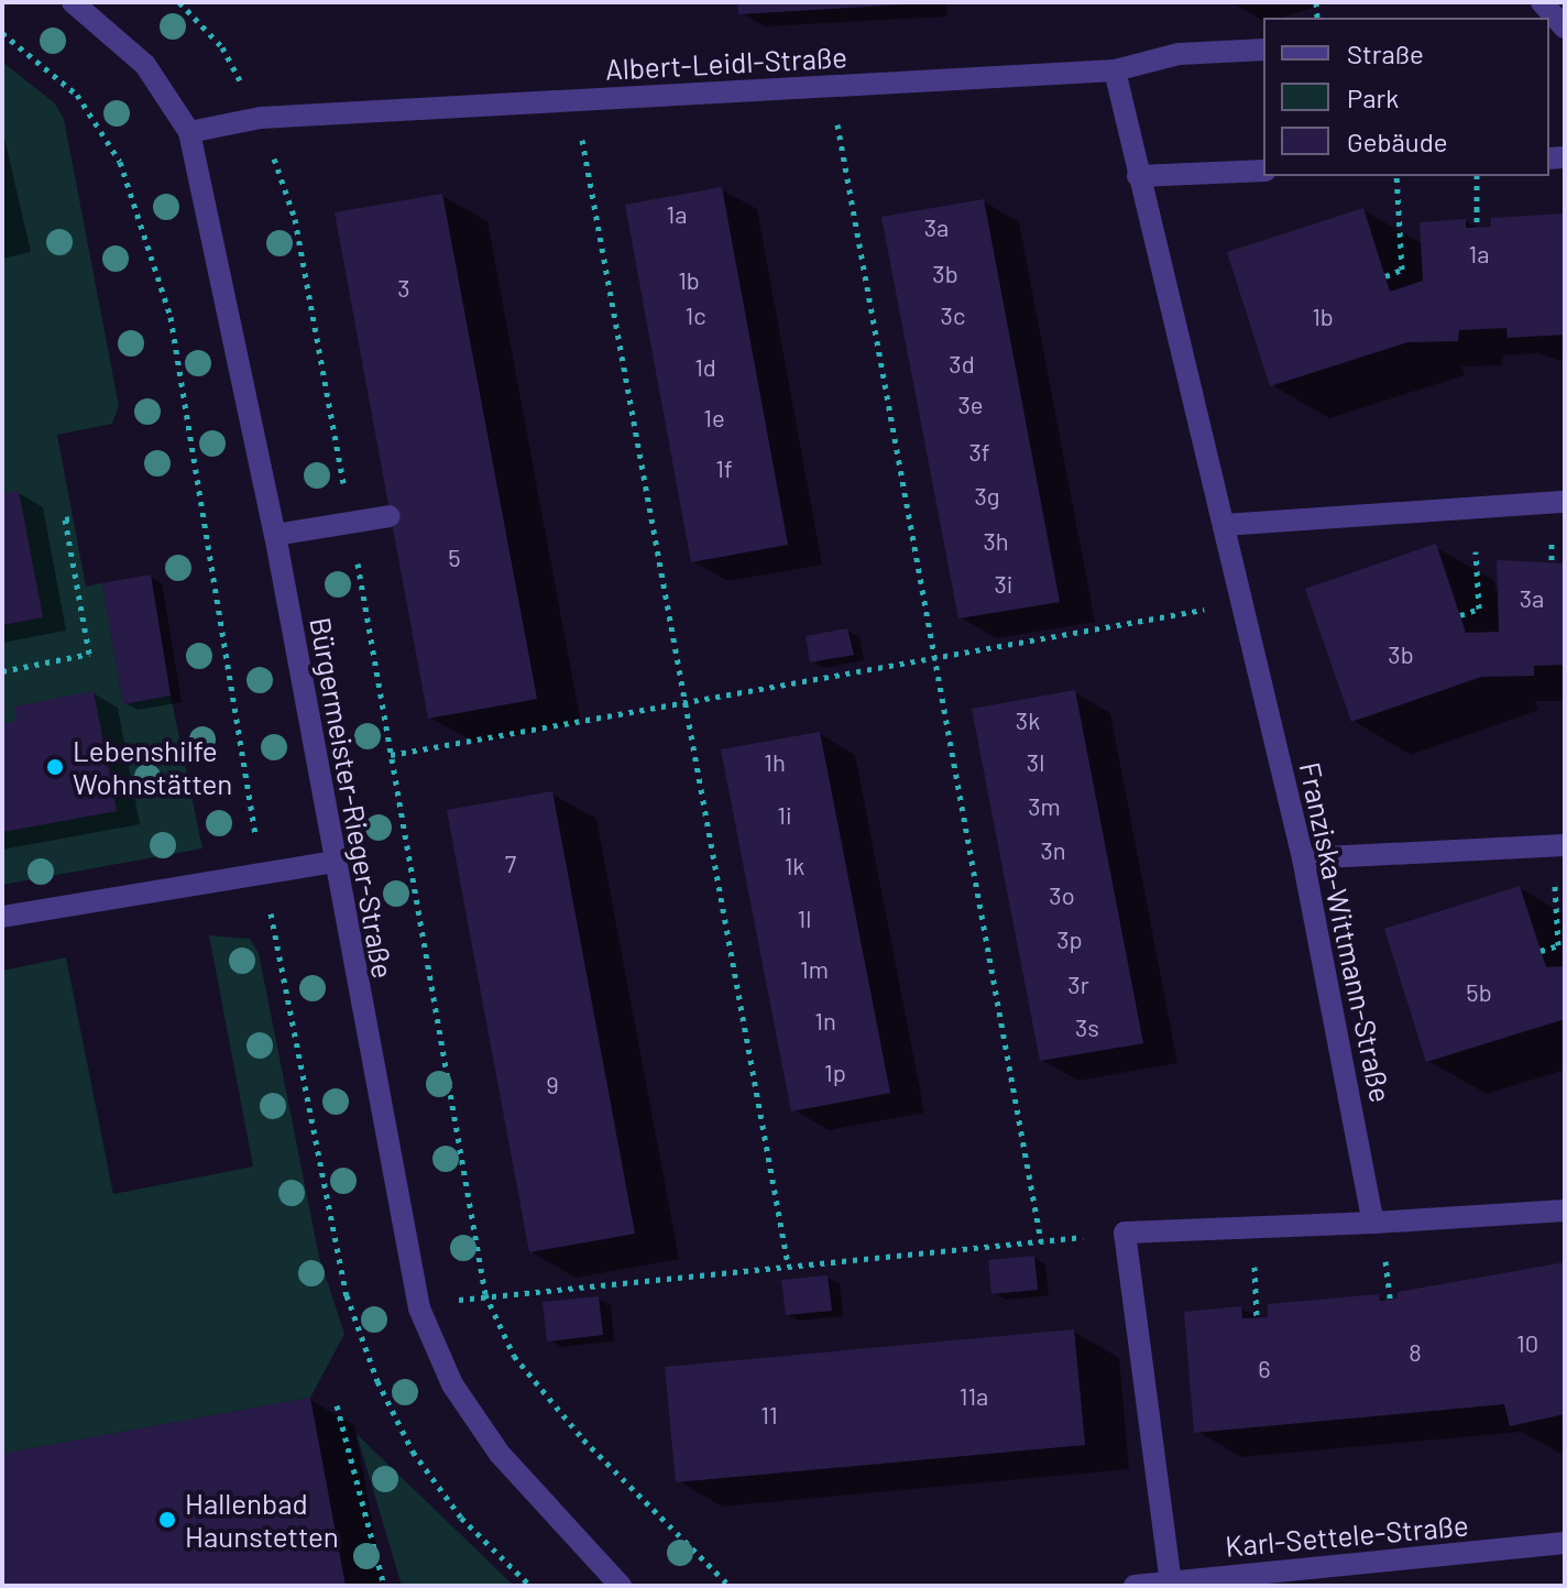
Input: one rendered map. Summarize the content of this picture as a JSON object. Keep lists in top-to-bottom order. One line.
{"streets":{"street":["Albert-Leidl-Straße","Bürgermeister-Rieger-Straße","Franziska-Wittmann-Straße","Karl-Settele-Straße"]},"crossings":[["Albert-Leidl-Straße","Bürgermeister-Rieger-Straße"],["Albert-Leidl-Straße","Franziska-Wittmann-Straße"]],"places":["Lebenshilfe Wohnstätten","Hallenbad Haunstetten"],"house_numbers":["1a","3a","1a","3b","1b","3","1c","3c","1b","3d","1d","3e","1e","3f","1f","3g","3h","5","3i","3a","3b","3k","1h","3l","3m","1i","3n","7","1k","3o","1l","3p","1m","3r","5b","1n","3s","1p","9","10","8","6","11a","11"],"legend":["Straße","Park","Gebäude"]}
